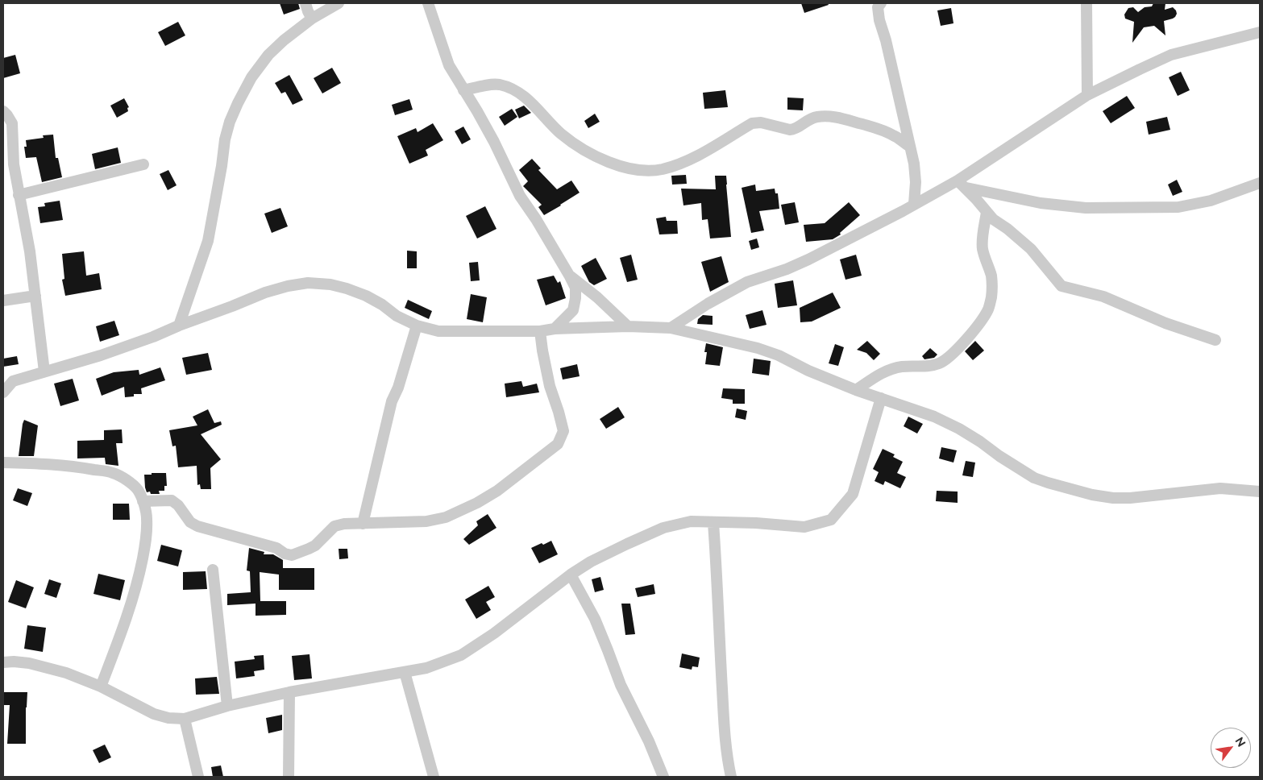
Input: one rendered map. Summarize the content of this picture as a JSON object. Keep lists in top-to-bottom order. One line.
{"north":"top right"}
